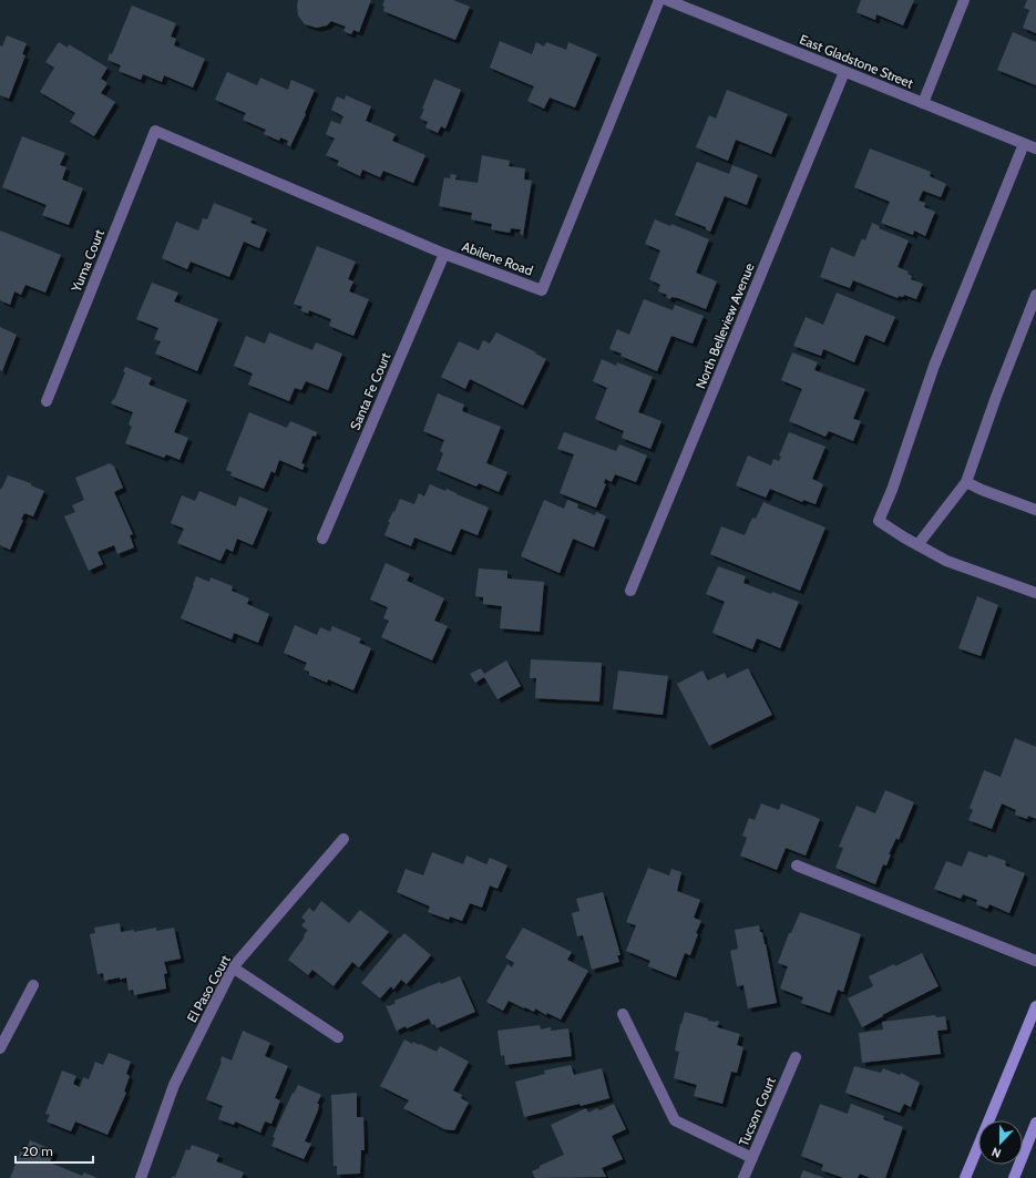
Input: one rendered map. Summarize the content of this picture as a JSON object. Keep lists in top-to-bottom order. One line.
{"streets":{"street":["East Gladstone Street","Abilene Road","Yuma Court","North Belleview Avenue","Santa Fe Court","El Paso Court","Tucson Court"]},"crossings":[["East Gladstone Street","North Belleview Avenue"],["Abilene Road","Yuma Court"],["Abilene Road","Santa Fe Court"]],"scale_bar":"20 m","north":"bottom"}
